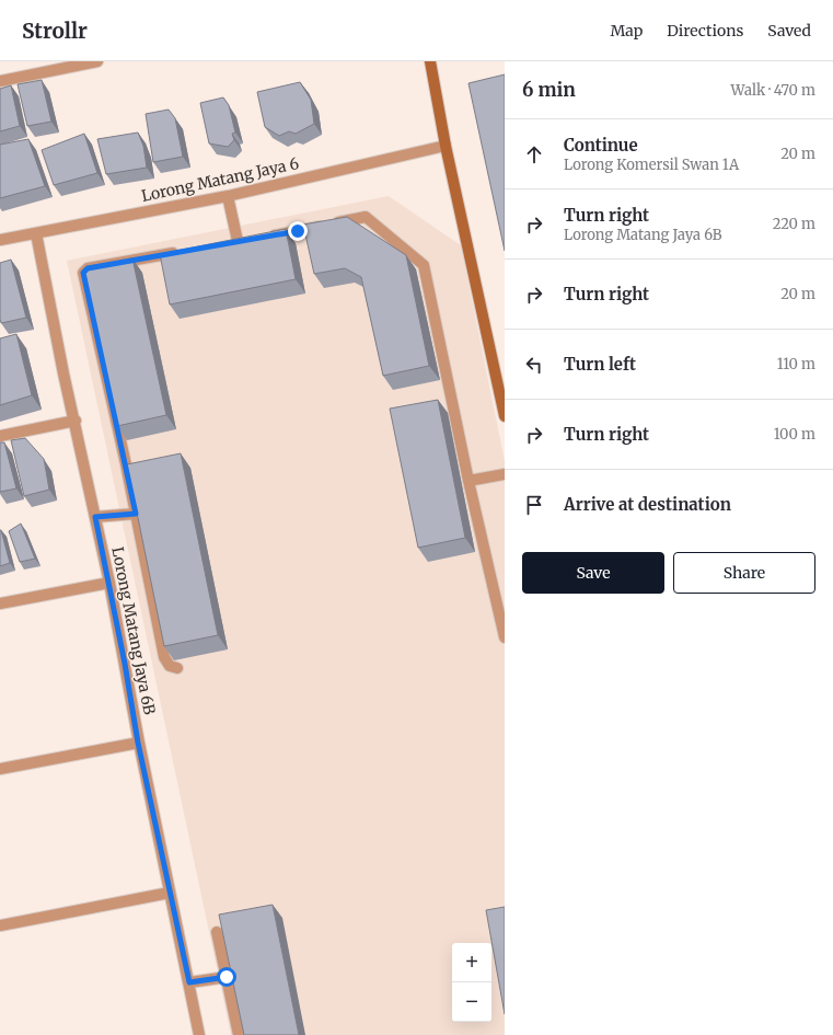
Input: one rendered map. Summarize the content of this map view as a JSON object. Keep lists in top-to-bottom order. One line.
{"streets":{"street":["Lorong Matang Jaya 6","Lorong Matang Jaya 6B"]},"crossings":[["Lorong Matang Jaya 6","Lorong Matang Jaya 6B"]],"page":{"header":"Strollr","nav":["Map","Directions","Saved"],"heading":["6 min","Walk · 470 m"],"list":[["Continue","Lorong Komersil Swan 1A","20 m"],["Turn right","Lorong Matang Jaya 6B","220 m"],["Turn right","20 m"],["Turn left","110 m"],["Turn right","100 m"],"Arrive at destination"],"buttons":["Save","Share"],"map_buttons":["+","−"]}}
